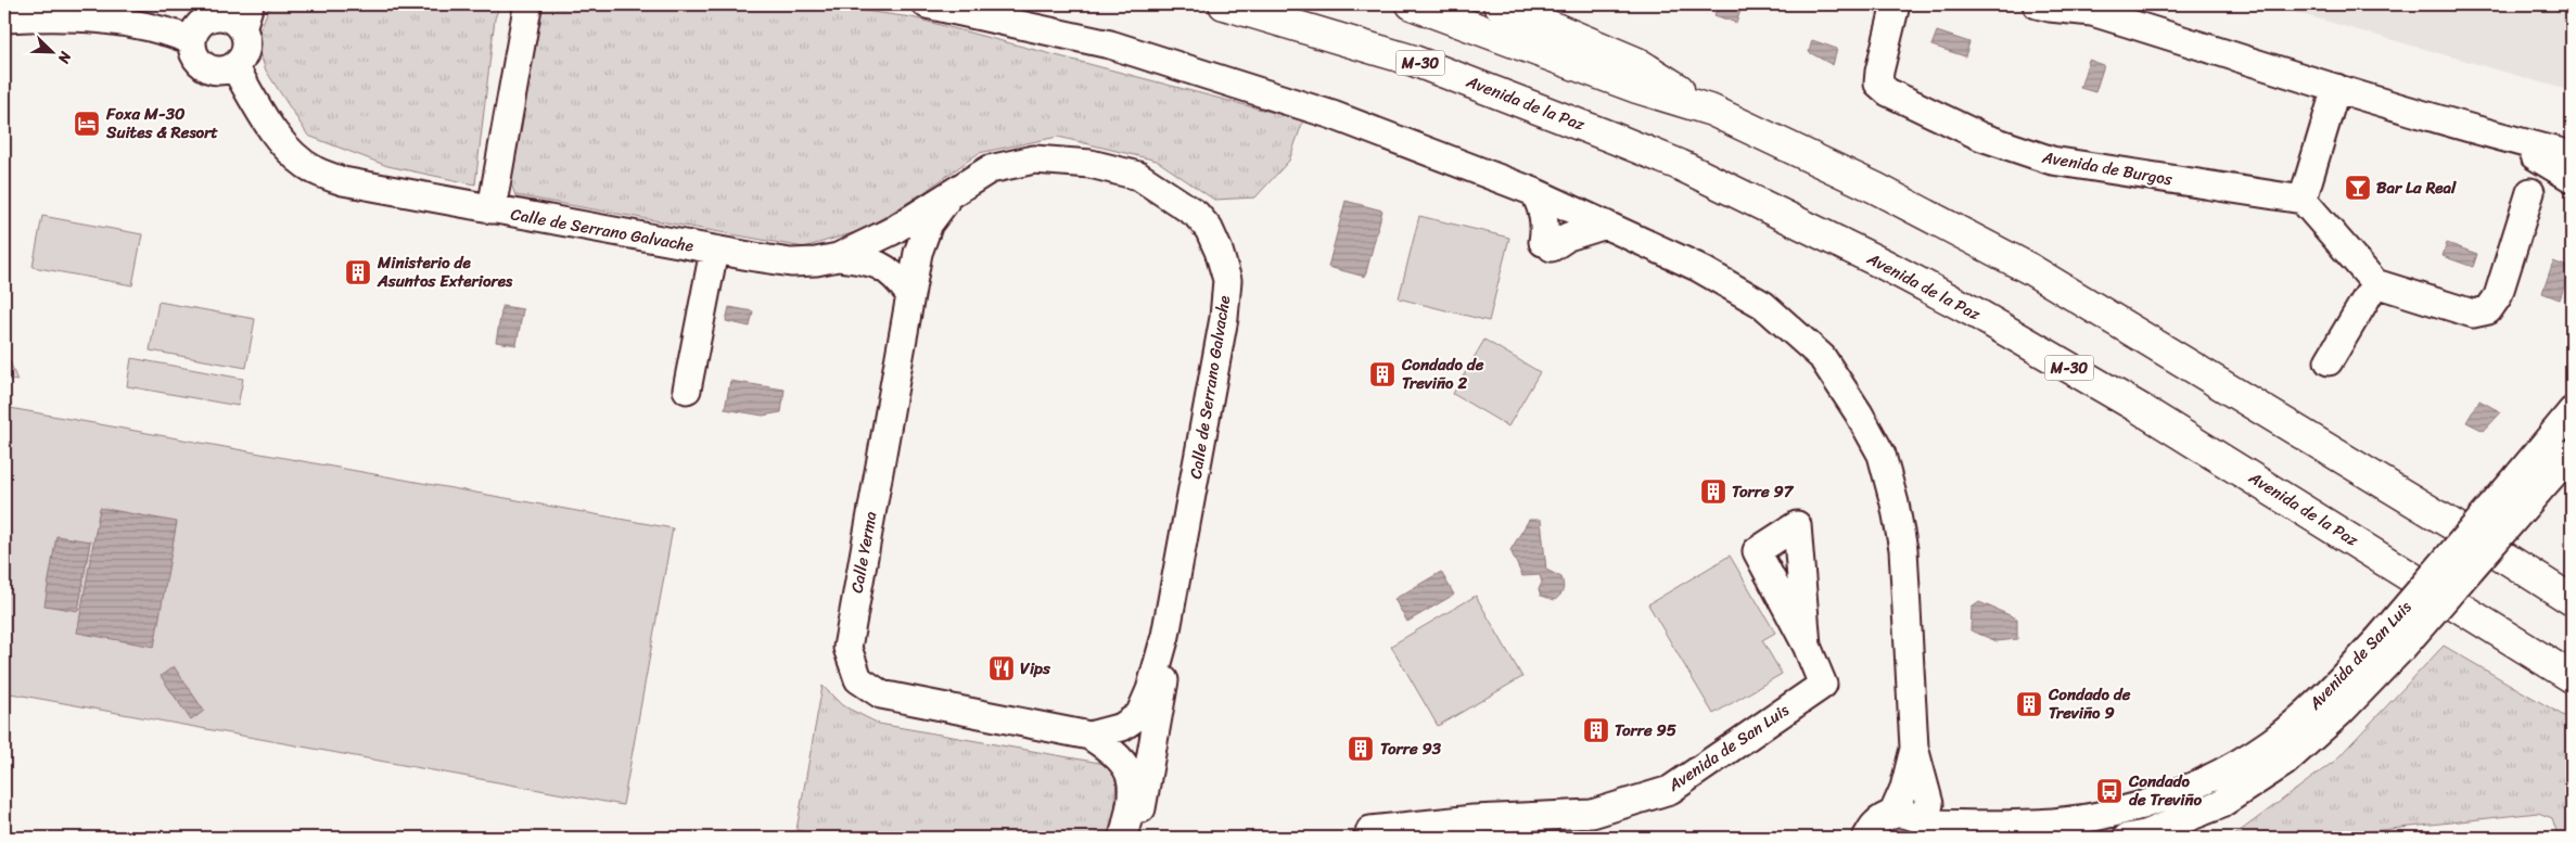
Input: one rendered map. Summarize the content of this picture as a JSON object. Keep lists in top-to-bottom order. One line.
{"streets":{"highway":["M-30","Avenida de la Paz"],"street":["Avenida de Burgos","Calle de Serrano Galvache","Calle Yerma","Avenida de San Luis"]},"crossings":[["Calle de Serrano Galvache","Calle Yerma"]],"places":{"hotel":["Foxa M-30 Suites & Resort"],"bar":["Bar La Real"],"building":["Ministerio de Asuntos Exteriores","Condado de Treviño 2","Torre 97","Condado de Treviño 9","Torre 95","Torre 93"],"restaurant":["Vips"],"bus stop":["Condado de Treviño"]},"north":"bottom right"}
